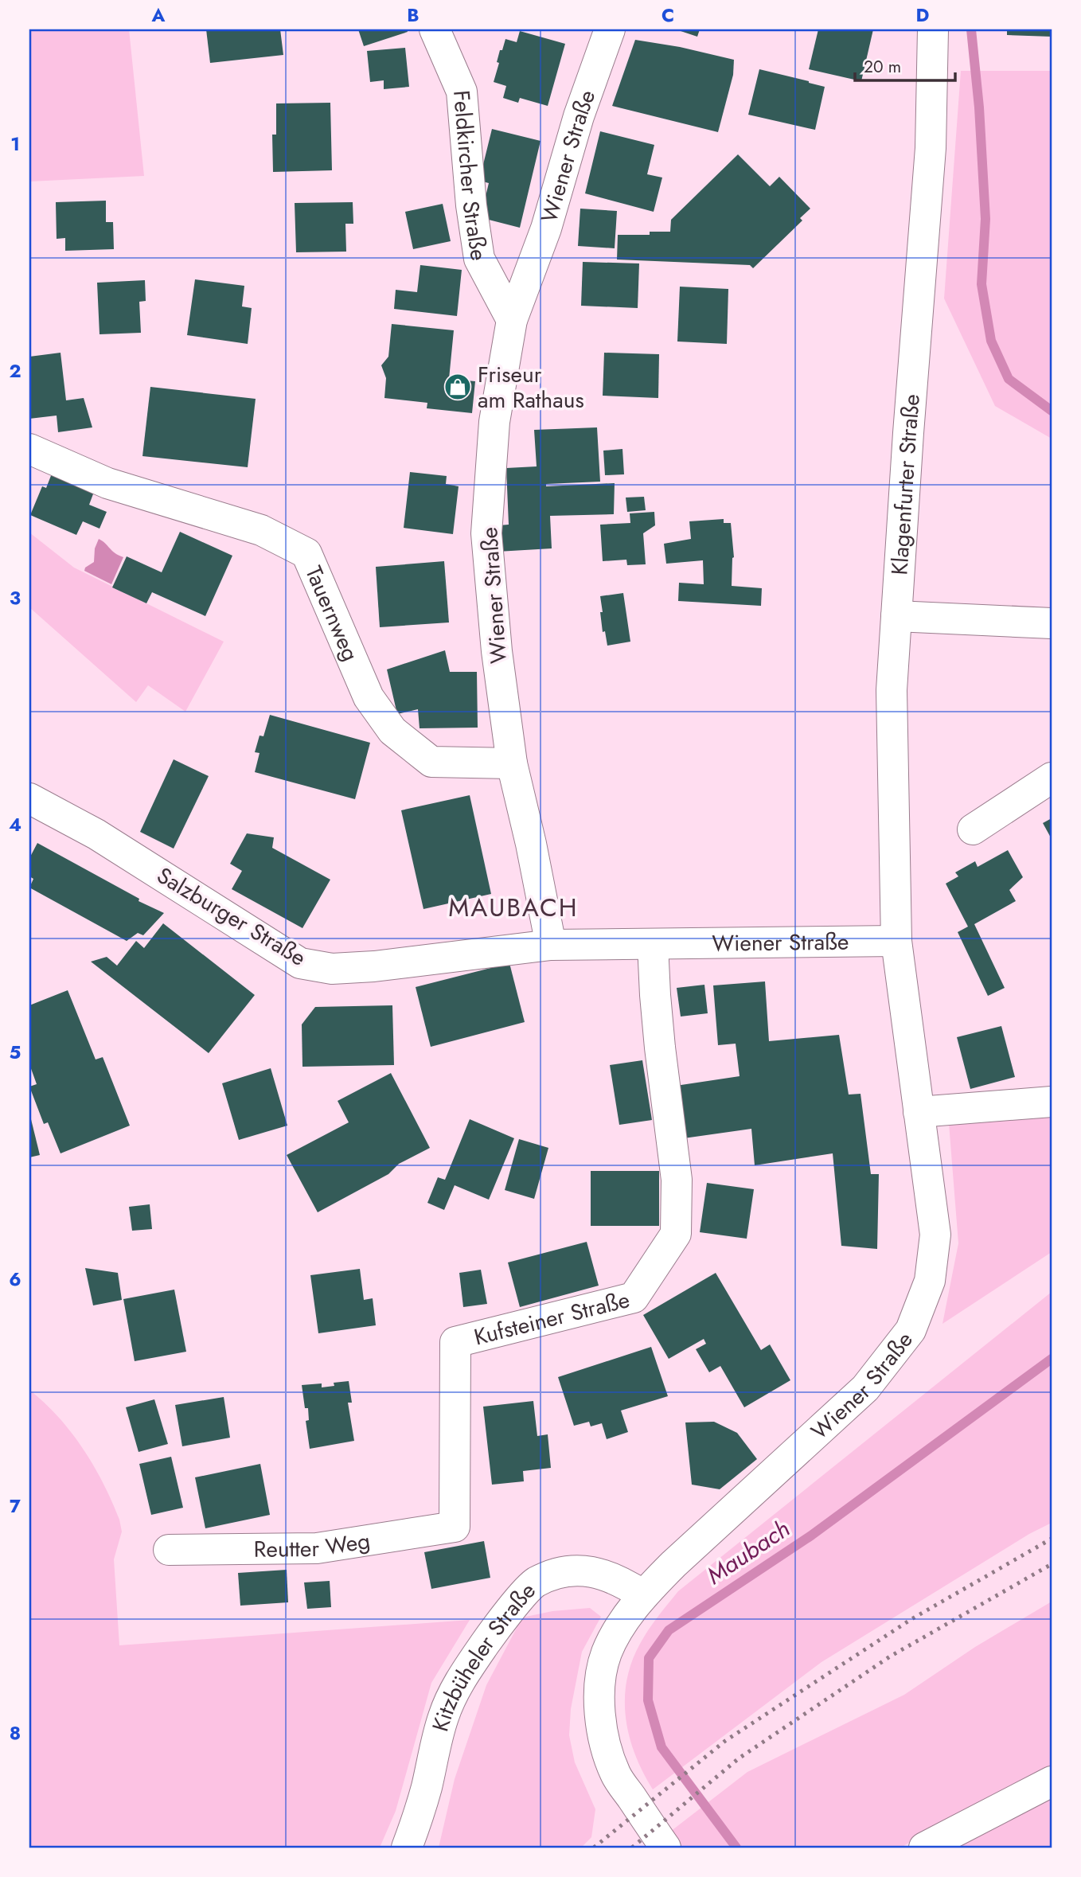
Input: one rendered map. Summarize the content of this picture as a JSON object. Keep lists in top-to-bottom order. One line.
{"streets":{"street":["Wiener Straße","Feldkircher Straße","Klagenfurter Straße","Tauernweg","Salzburger Straße","Kufsteiner Straße","Reutter Weg","Kitzbüheler Straße"]},"crossings":[["Wiener Straße","Feldkircher Straße"],["Wiener Straße","Klagenfurter Straße"],["Wiener Straße","Tauernweg"],["Wiener Straße","Salzburger Straße"],["Wiener Straße","Kufsteiner Straße"],["Wiener Straße","Kitzbüheler Straße"],["Kufsteiner Straße","Reutter Weg"]],"districts":["MAUBACH"],"water":["Maubach"],"places":{"shop":["Friseur am Rathaus"]},"scale_bar":"20 m","grid":{"columns":["A","B","C","D"],"rows":["1","2","3","4","5","6","7","8"]}}
